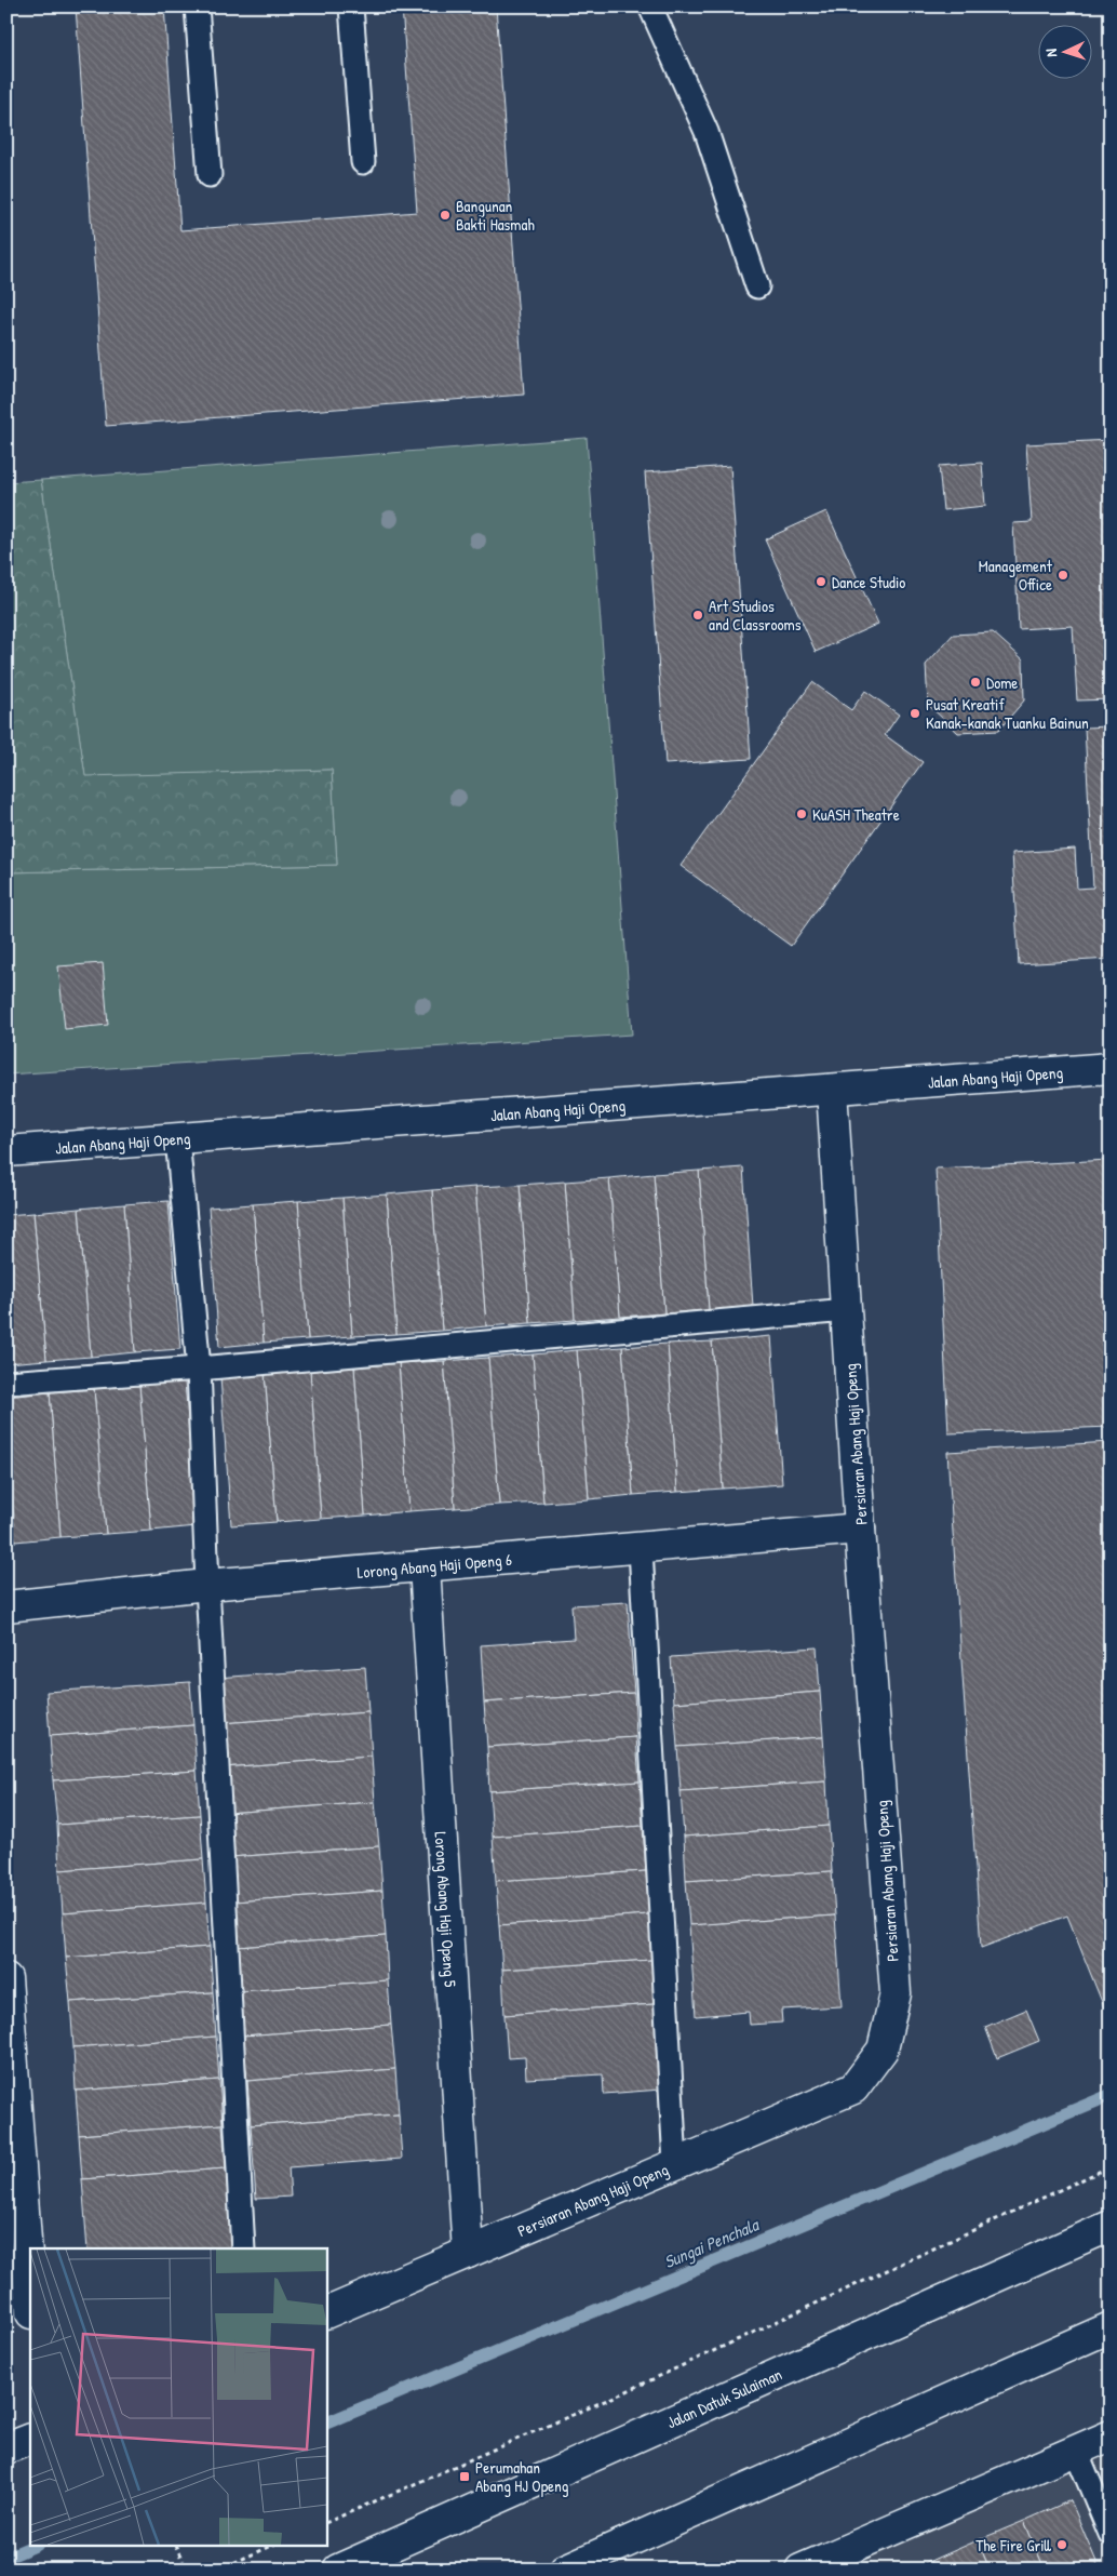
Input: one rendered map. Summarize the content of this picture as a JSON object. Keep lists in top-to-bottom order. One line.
{"streets":{"street":["Jalan Abang Haji Openg","Persiaran Abang Haji Openg","Lorong Abang Haji Openg 6","Lorong Abang Haji Openg 5","Jalan Datuk Sulaiman"]},"crossings":[["Jalan Abang Haji Openg","Persiaran Abang Haji Openg"],["Persiaran Abang Haji Openg","Lorong Abang Haji Openg 6"],["Persiaran Abang Haji Openg","Lorong Abang Haji Openg 5"],["Lorong Abang Haji Openg 6","Lorong Abang Haji Openg 5"]],"water":["Sungai Penchala"],"places":{"other":["Bangunan Bakti Hasmah","Management Office","Dance Studio","Art Studios and Classrooms","Dome","Pusat Kreatif Kanak-kanak Tuanku Bainun","KuASH Theatre","The Fire Grill"],"transit":["Perumahan Abang HJ Openg"]},"north":"left"}
